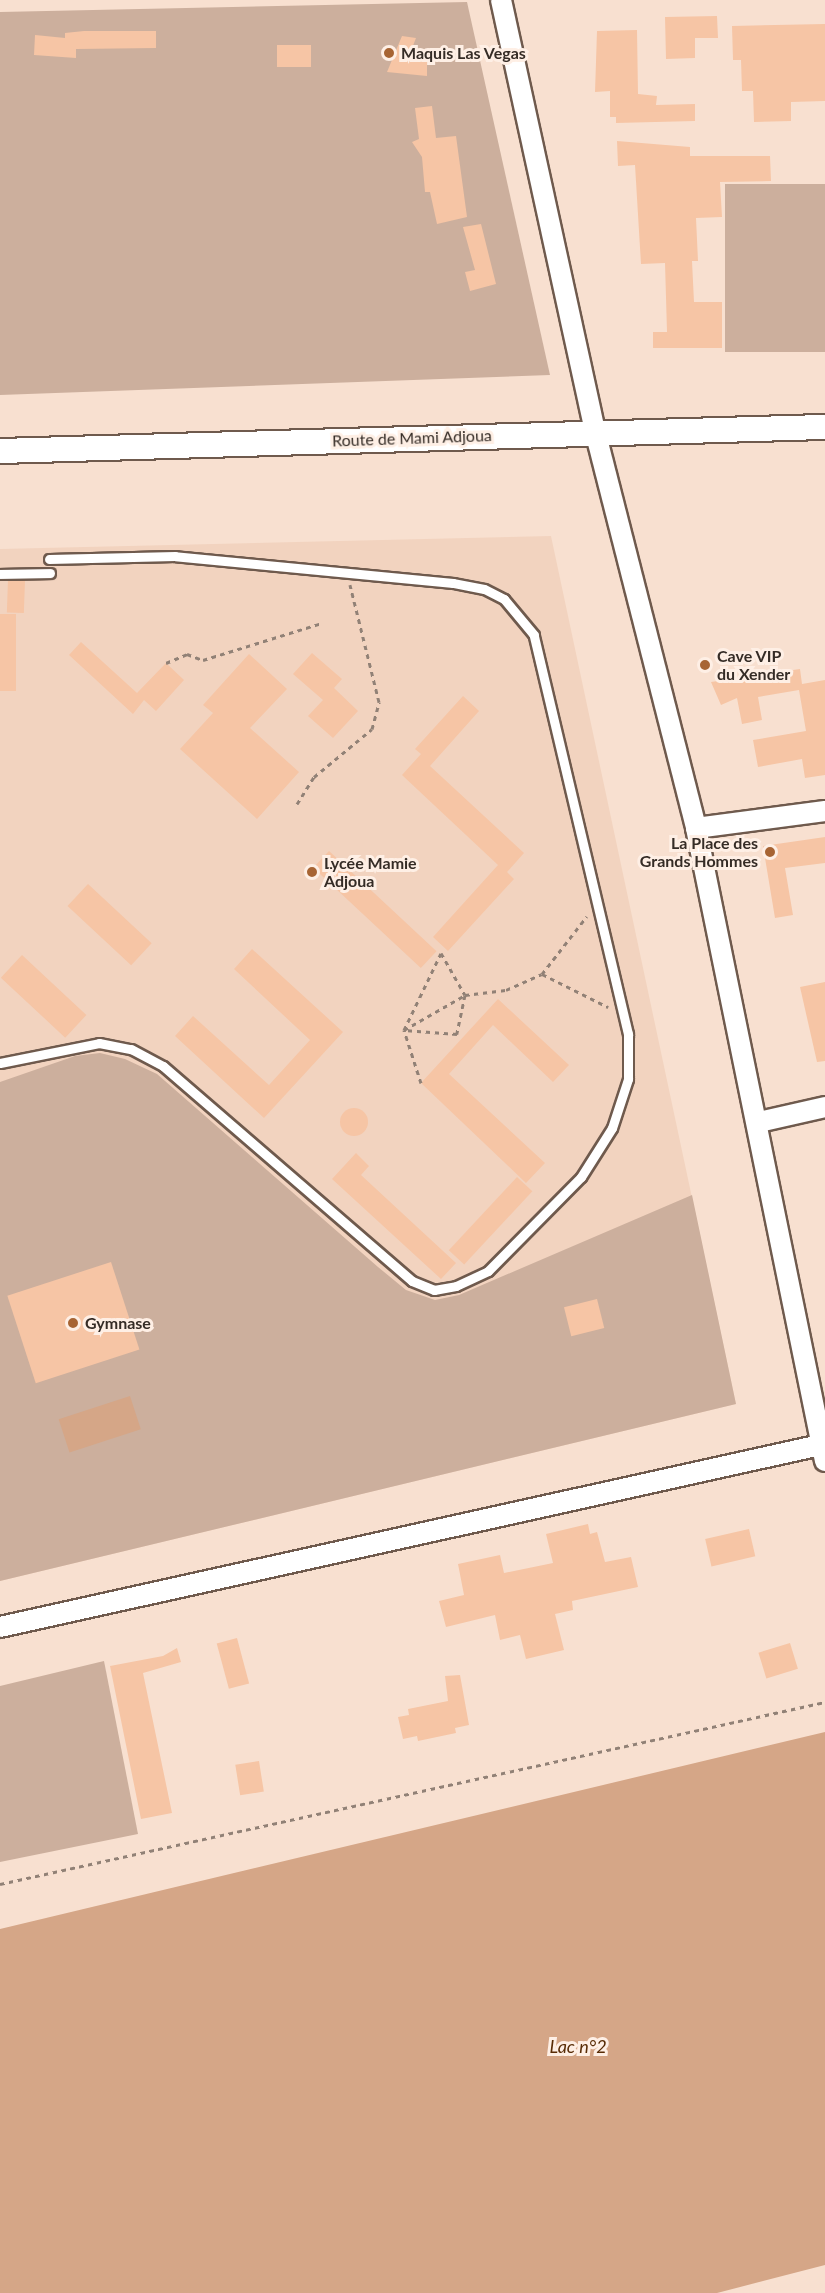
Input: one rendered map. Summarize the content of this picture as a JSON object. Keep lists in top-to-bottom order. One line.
{"streets":{"street":["Route de Mami Adjoua"]},"water":["Lac n°2"],"places":["Maquis Las Vegas","Cave VIP du Xender","La Place des Grands Hommes","Lycée Mamie Adjoua","Gymnase"]}
